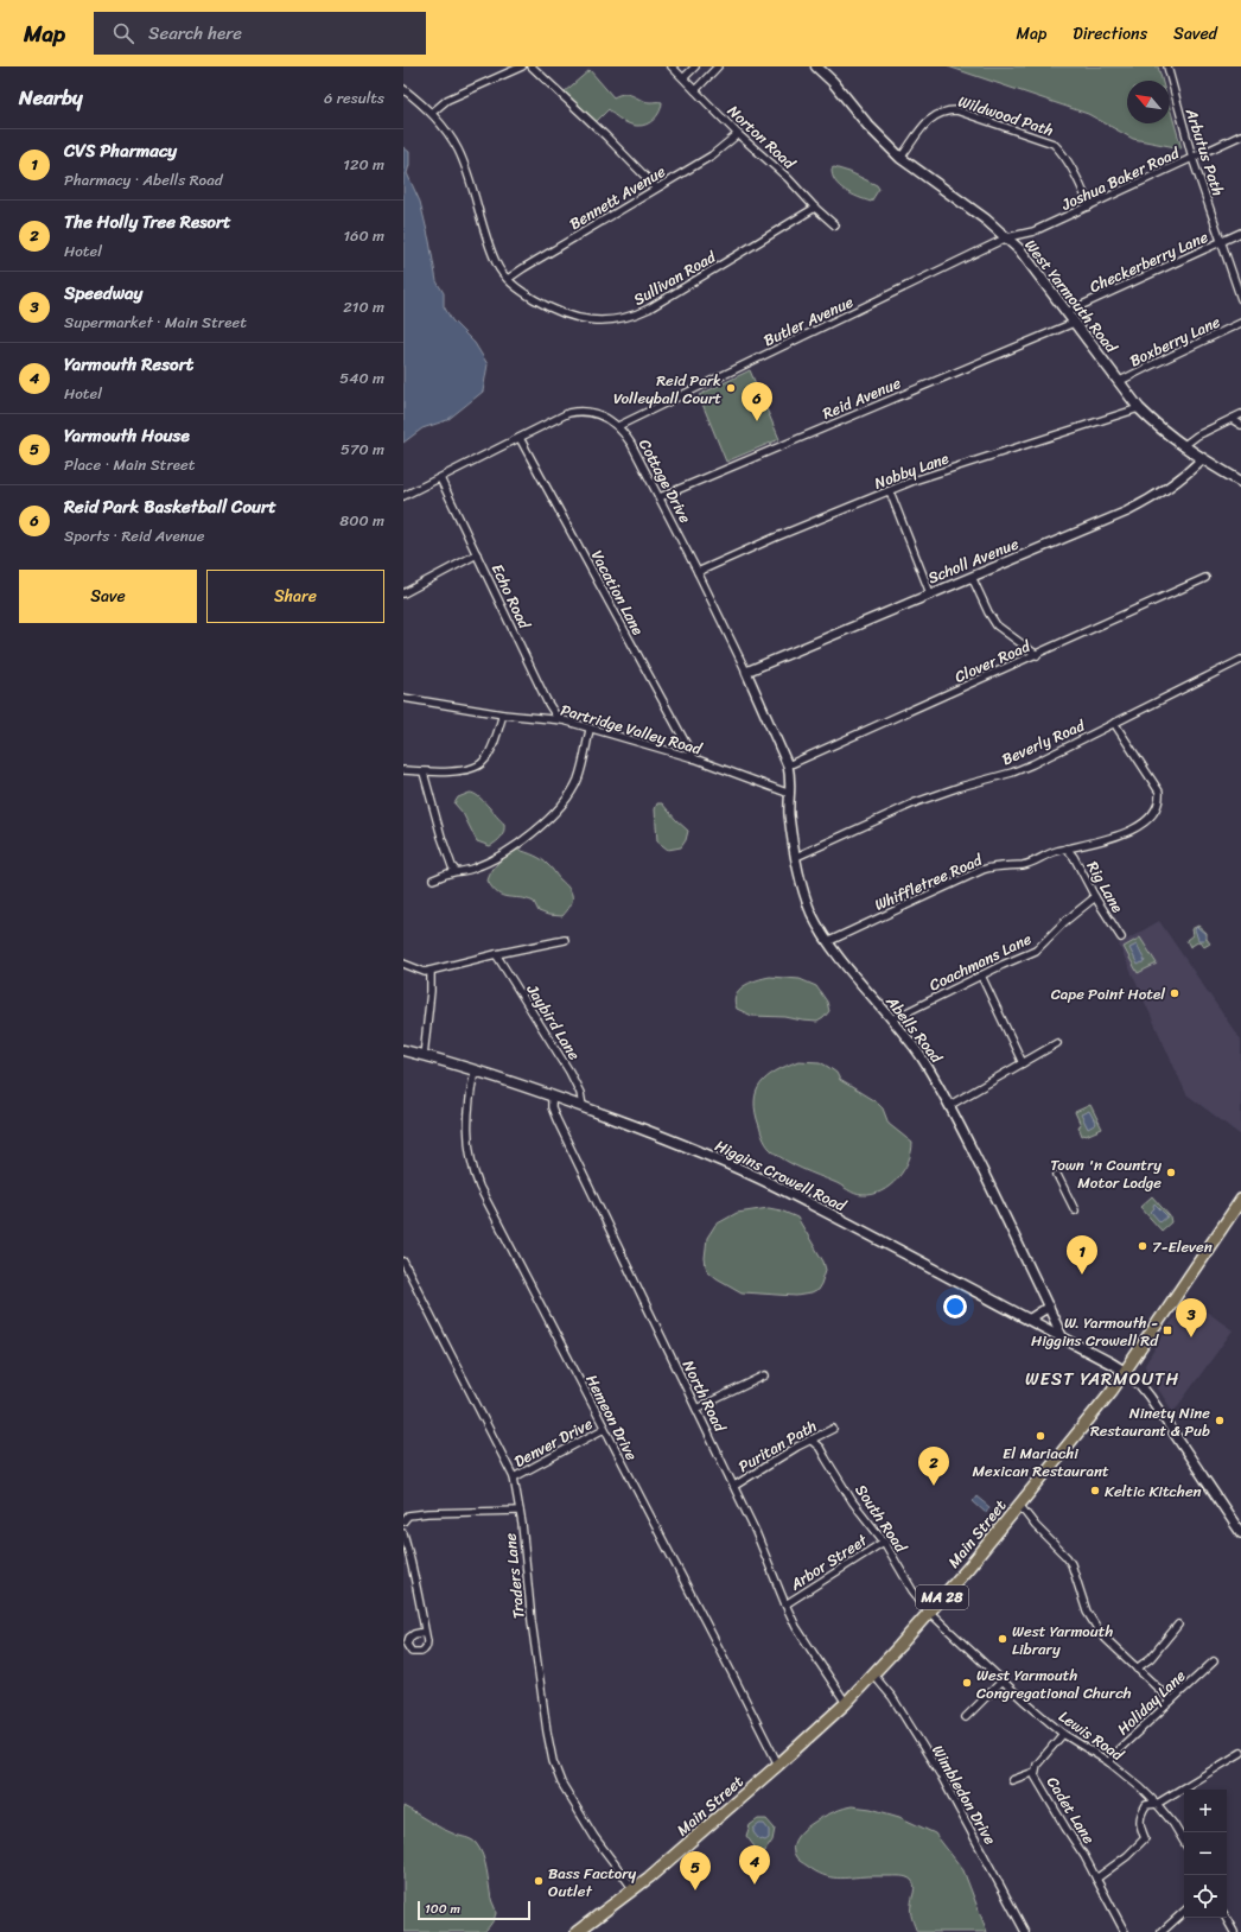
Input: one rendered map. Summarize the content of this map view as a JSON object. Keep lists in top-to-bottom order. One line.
{"streets":{"main road":["West Yarmouth Road","Higgins Crowell Road","Main Street","MA 28"],"street":["Wildwood Path","Norton Road","Arbutus Path","Joshua Baker Road","Bennett Avenue","Checkerberry Lane","Sullivan Road","Butler Avenue","Boxberry Lane","Reid Avenue","Nobby Lane","Cottage Drive","Scholl Avenue","Vacation Lane","Echo Road","Clover Road","Partridge Valley Road","Beverly Road","Whiffletree Road","Rig Lane","Coachmans Lane","Jaybird Lane","Abells Road","North Road","Hemeon Drive","Denver Drive","Puritan Path","South Road","Arbor Street","Traders Lane","Holiday Lane","Lewis Road","Wimbledon Drive","Cadet Lane"]},"crossings":[["Wildwood Path","Joshua Baker Road"],["Wildwood Path","West Yarmouth Road"],["Norton Road","Bennett Avenue"],["Norton Road","Sullivan Road"],["Arbutus Path","Joshua Baker Road"],["Arbutus Path","Checkerberry Lane"],["Joshua Baker Road","West Yarmouth Road"],["Joshua Baker Road","Butler Avenue"],["Bennett Avenue","Sullivan Road"],["Checkerberry Lane","West Yarmouth Road"],["West Yarmouth Road","Butler Avenue"],["West Yarmouth Road","Boxberry Lane"],["West Yarmouth Road","Reid Avenue"],["West Yarmouth Road","Nobby Lane"],["West Yarmouth Road","Scholl Avenue"],["Butler Avenue","Cottage Drive"],["Reid Avenue","Cottage Drive"],["Nobby Lane","Cottage Drive"],["Cottage Drive","Scholl Avenue"],["Cottage Drive","Vacation Lane"],["Cottage Drive","Echo Road"],["Cottage Drive","Clover Road"],["Cottage Drive","Abells Road"],["Vacation Lane","Partridge Valley Road"],["Echo Road","Partridge Valley Road"],["Clover Road","Abells Road"],["Partridge Valley Road","Abells Road"],["Beverly Road","Whiffletree Road"],["Beverly Road","Abells Road"],["Whiffletree Road","Rig Lane"],["Whiffletree Road","Abells Road"],["Rig Lane","Coachmans Lane"],["Coachmans Lane","Abells Road"],["Jaybird Lane","Higgins Crowell Road"],["Abells Road","Higgins Crowell Road"],["Higgins Crowell Road","North Road"],["Higgins Crowell Road","Hemeon Drive"],["Higgins Crowell Road","Main Street"],["North Road","Puritan Path"],["North Road","Main Street"],["North Road","Arbor Street"],["Hemeon Drive","Denver Drive"],["Hemeon Drive","Main Street"],["Denver Drive","Traders Lane"],["Puritan Path","South Road"],["South Road","Main Street"],["South Road","Arbor Street"],["South Road","Lewis Road"],["Main Street","Traders Lane"],["Main Street","Lewis Road"],["Main Street","Wimbledon Drive"],["Holiday Lane","Lewis Road"],["Lewis Road","Cadet Lane"]],"districts":["WEST YARMOUTH"],"places":{"other":["Reid Park Volleyball Court","Cape Point Hotel","Town 'n Country Motor Lodge","7-Eleven","Ninety Nine Restaurant & Pub","El Mariachi Mexican Restaurant","Keltic Kitchen","West Yarmouth Library","West Yarmouth Congregational Church","Bass Factory Outlet"],"transit":["W. Yarmouth - Higgins Crowell Rd"]},"scale_bar":"100 m","north":"top left","page":{"header":"Map","search":"Search here","nav":["Map","Directions","Saved"],"heading":["Nearby","6 results"],"list":[{"mark":"1","name":"CVS Pharmacy","note":"Pharmacy · Abells Road","value":"120 m"},{"mark":"2","name":"The Holly Tree Resort","note":"Hotel","value":"160 m"},{"mark":"3","name":"Speedway","note":"Supermarket · Main Street","value":"210 m"},{"mark":"4","name":"Yarmouth Resort","note":"Hotel","value":"540 m"},{"mark":"5","name":"Yarmouth House","note":"Place · Main Street","value":"570 m"},{"mark":"6","name":"Reid Park Basketball Court","note":"Sports · Reid Avenue","value":"800 m"}],"pins":["6","1","3","2","4","5"],"buttons":["Save","Share"],"map_buttons":["+","−"],"scale":"100 m"}}
